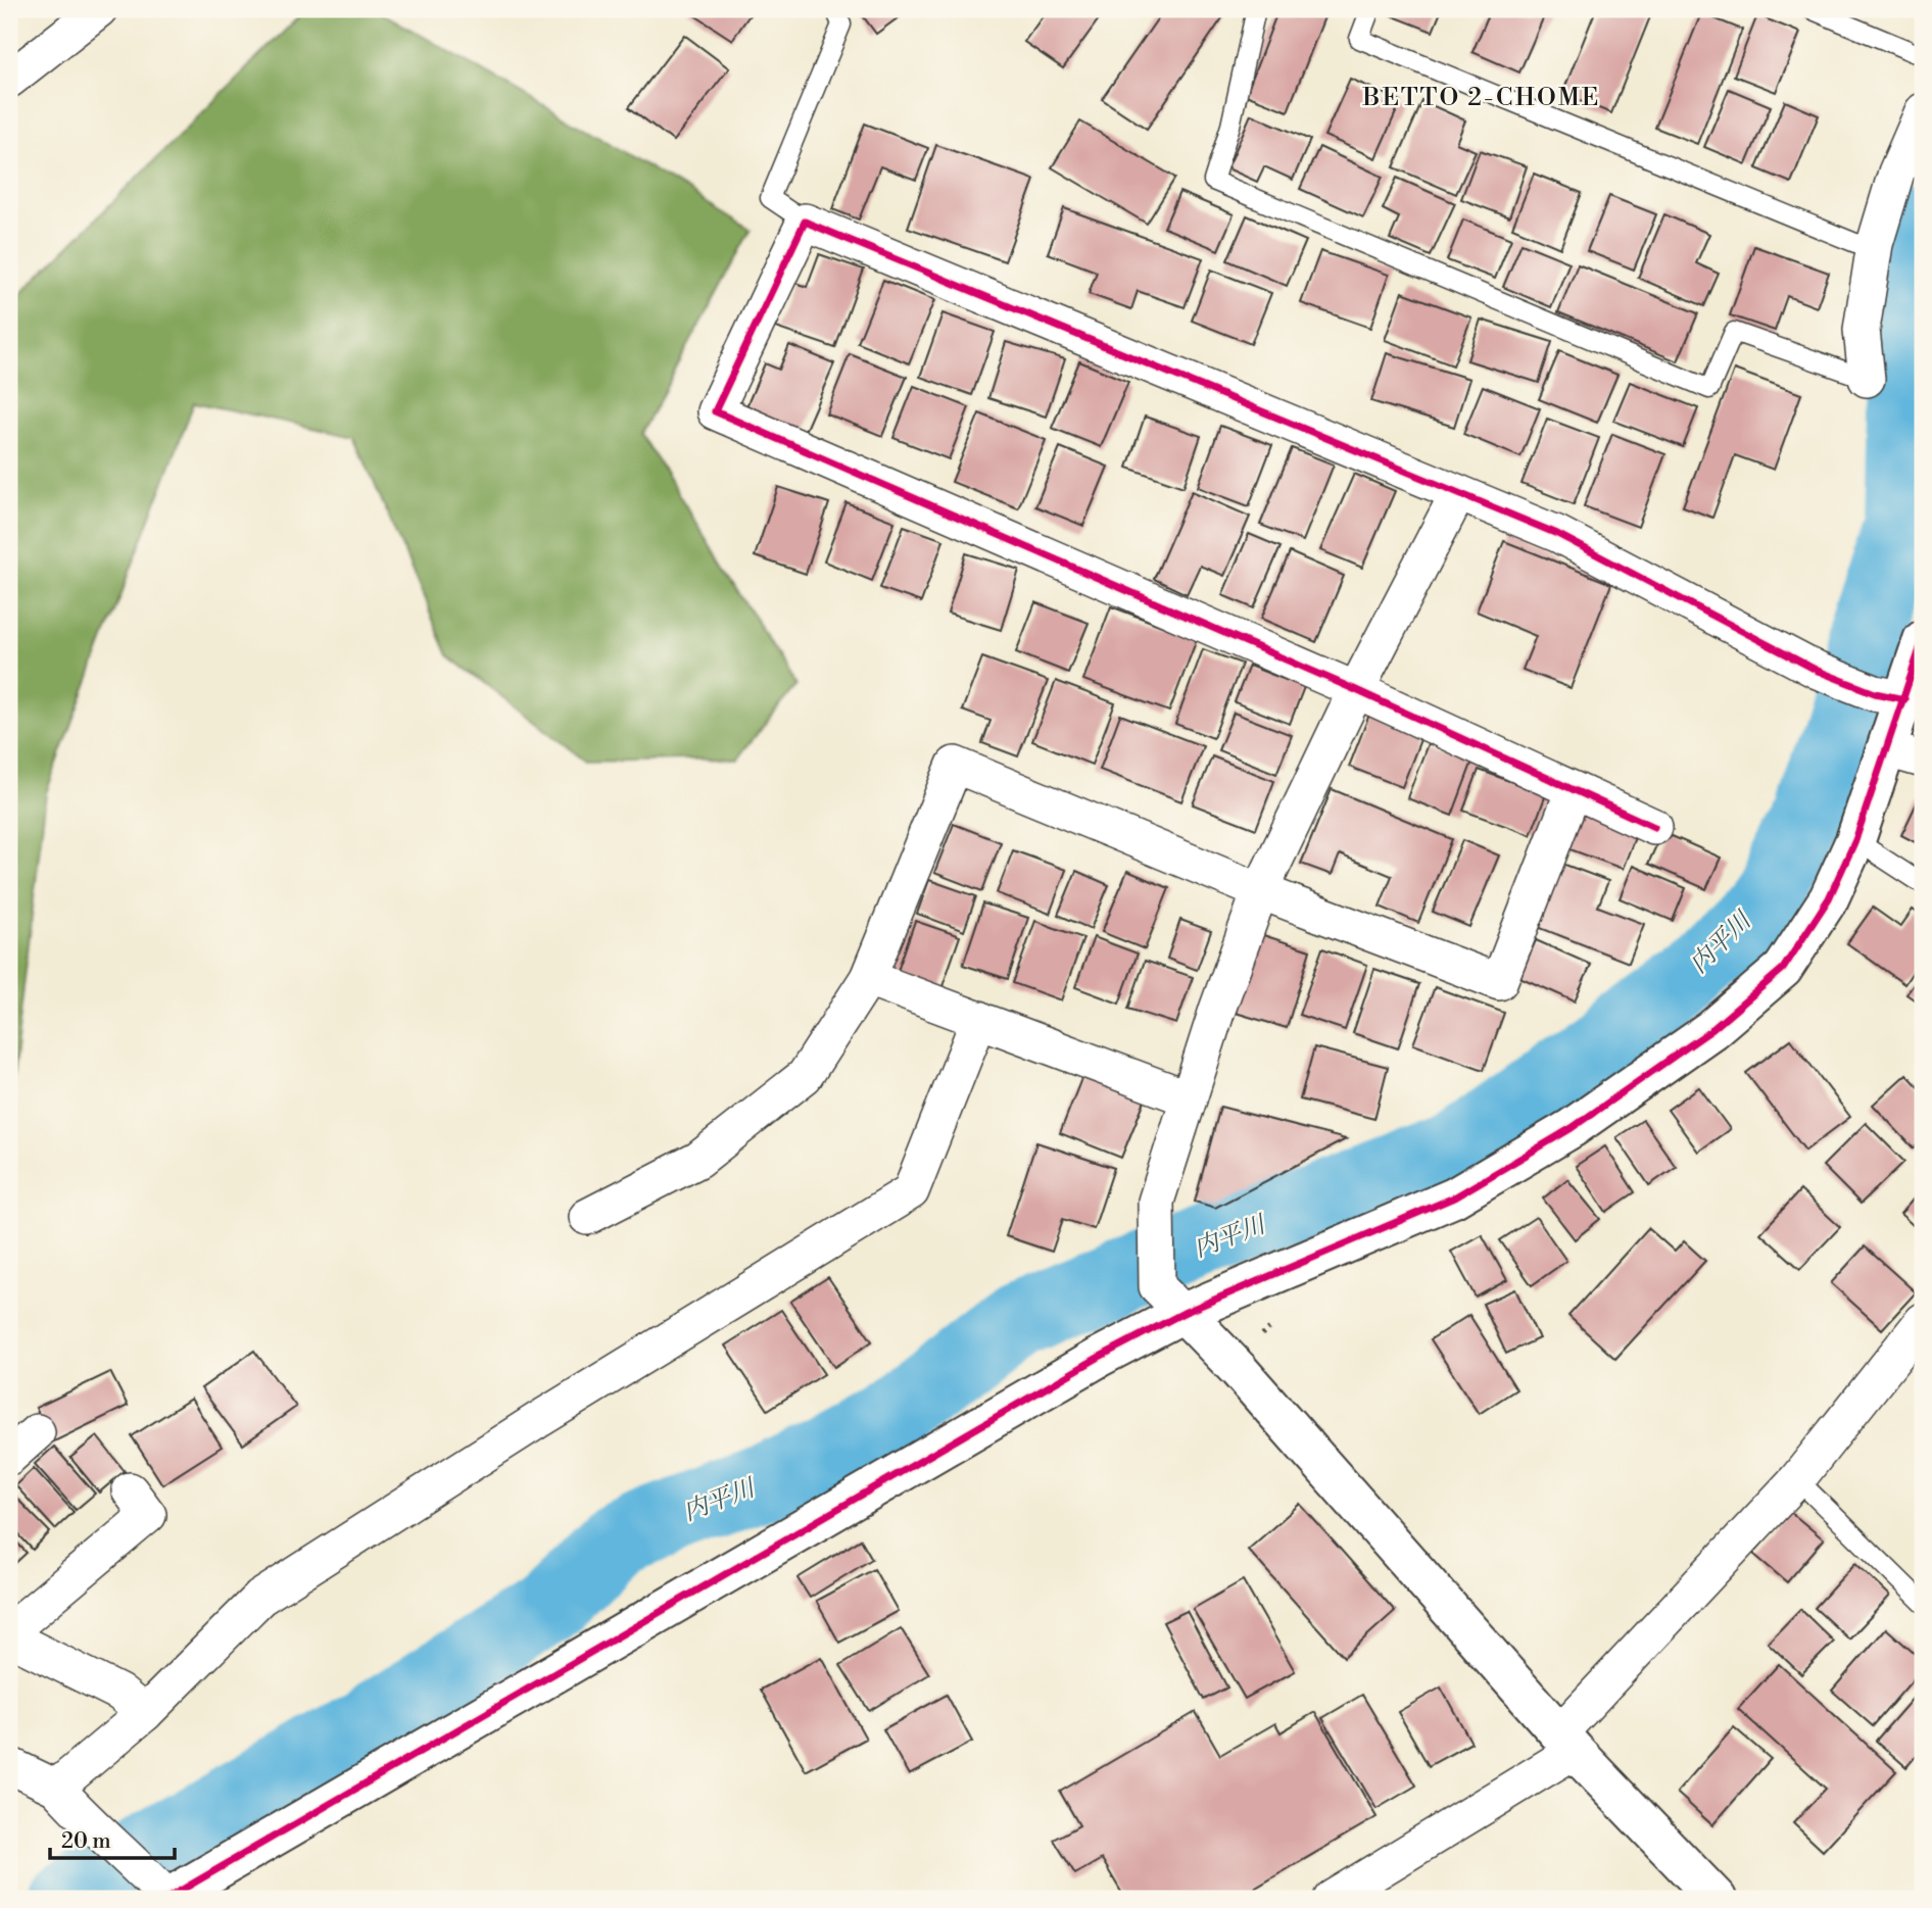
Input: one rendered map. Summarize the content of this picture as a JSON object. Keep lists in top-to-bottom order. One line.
{"districts":["BETTO 2-CHOME"],"water":["内平川"],"scale_bar":"20 m"}
